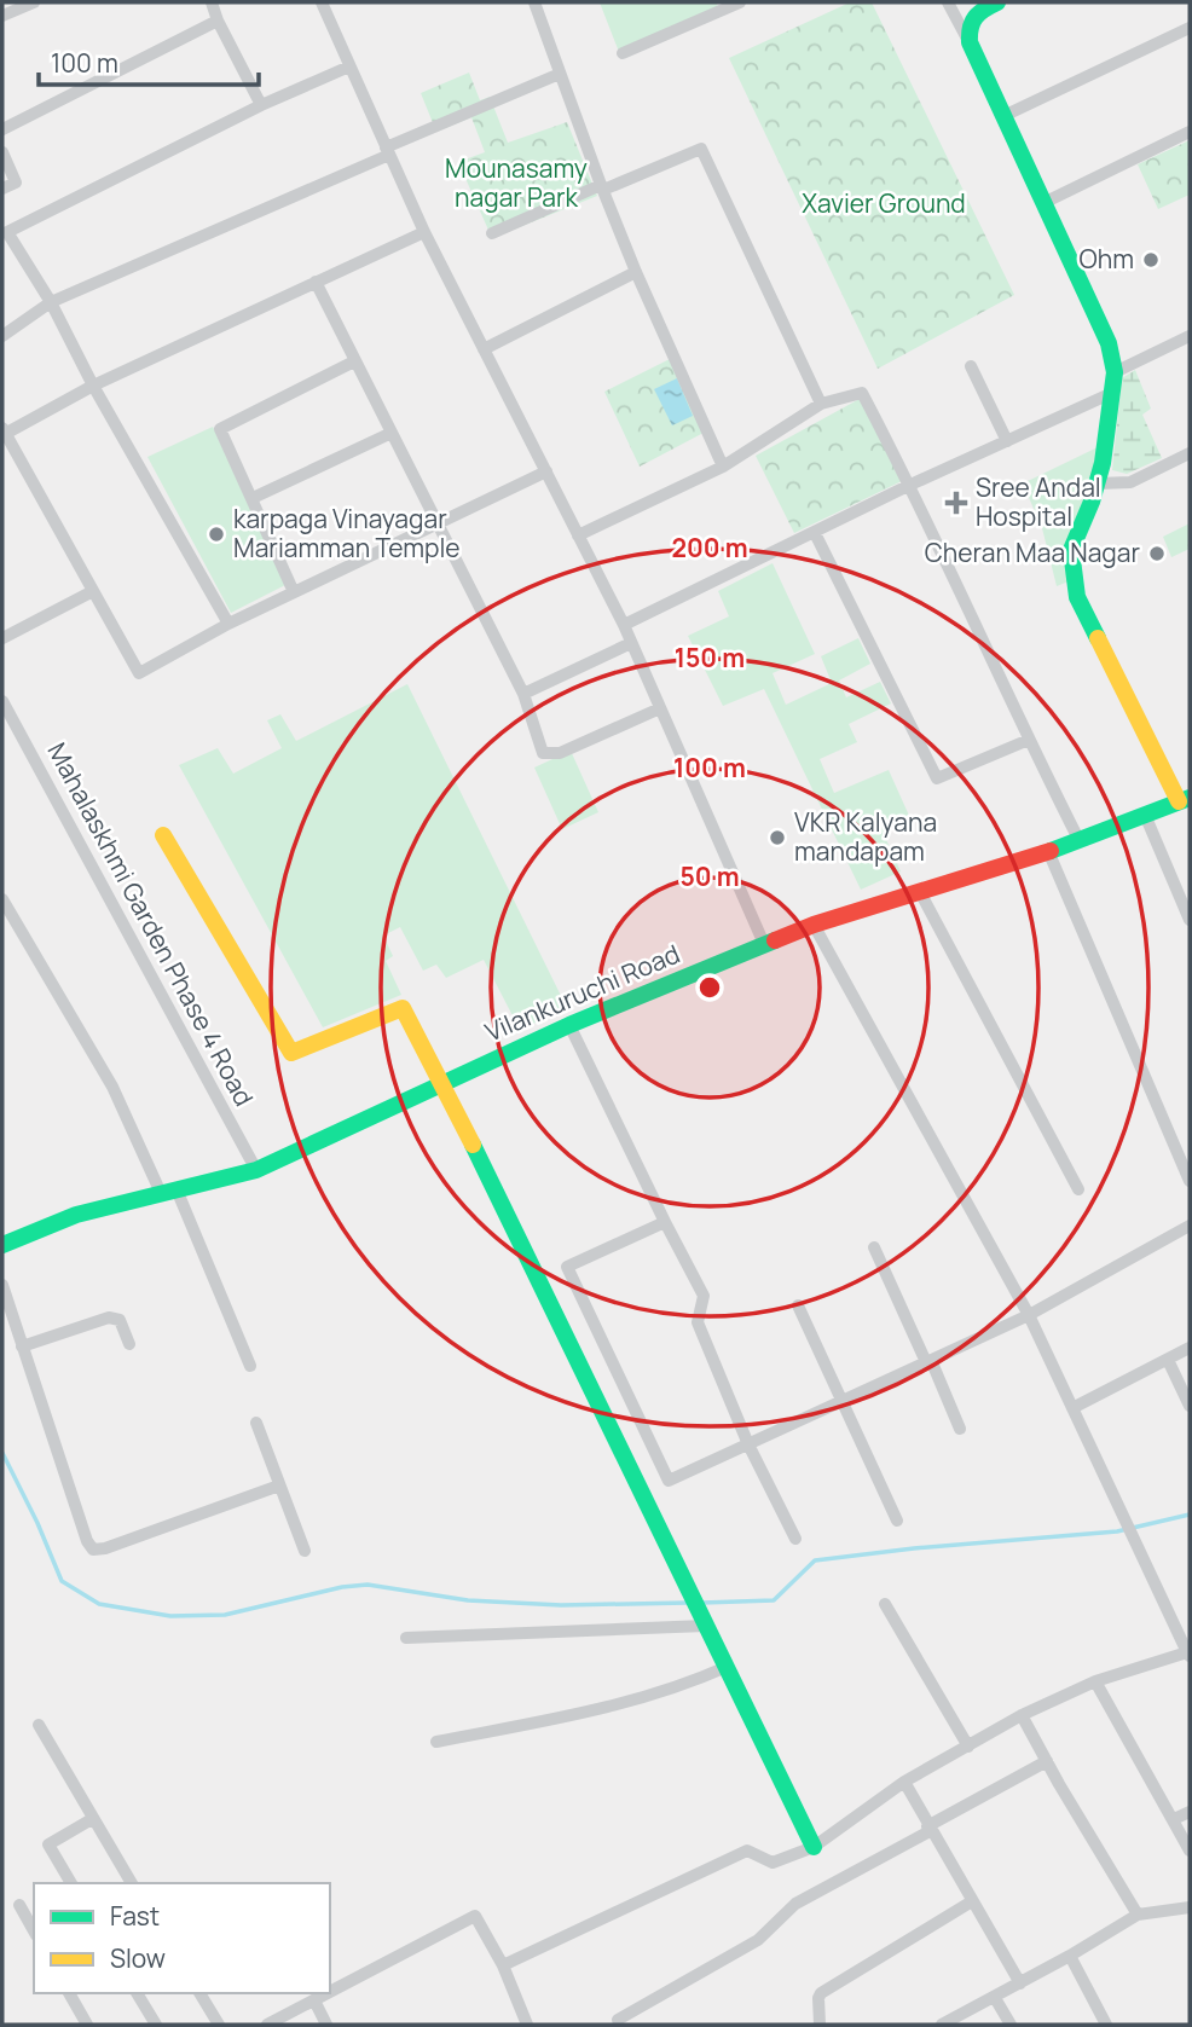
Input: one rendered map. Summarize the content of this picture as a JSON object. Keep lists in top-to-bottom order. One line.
{"streets":{"street":["Mahalaskhmi Garden Phase 4 Road","Vilankuruchi Road"]},"crossings":[["Mahalaskhmi Garden Phase 4 Road","Vilankuruchi Road"]],"parks":["Mounasamy nagar Park","Xavier Ground"],"places":{"other":["Ohm","karpaga Vinayagar Mariamman Temple","Cheran Maa Nagar","VKR Kalyana mandapam"],"health":["Sree Andal Hospital"]},"legend":["Fast","Slow"],"scale_bar":"100 m","rings":["200 m","150 m","100 m","50 m"]}
